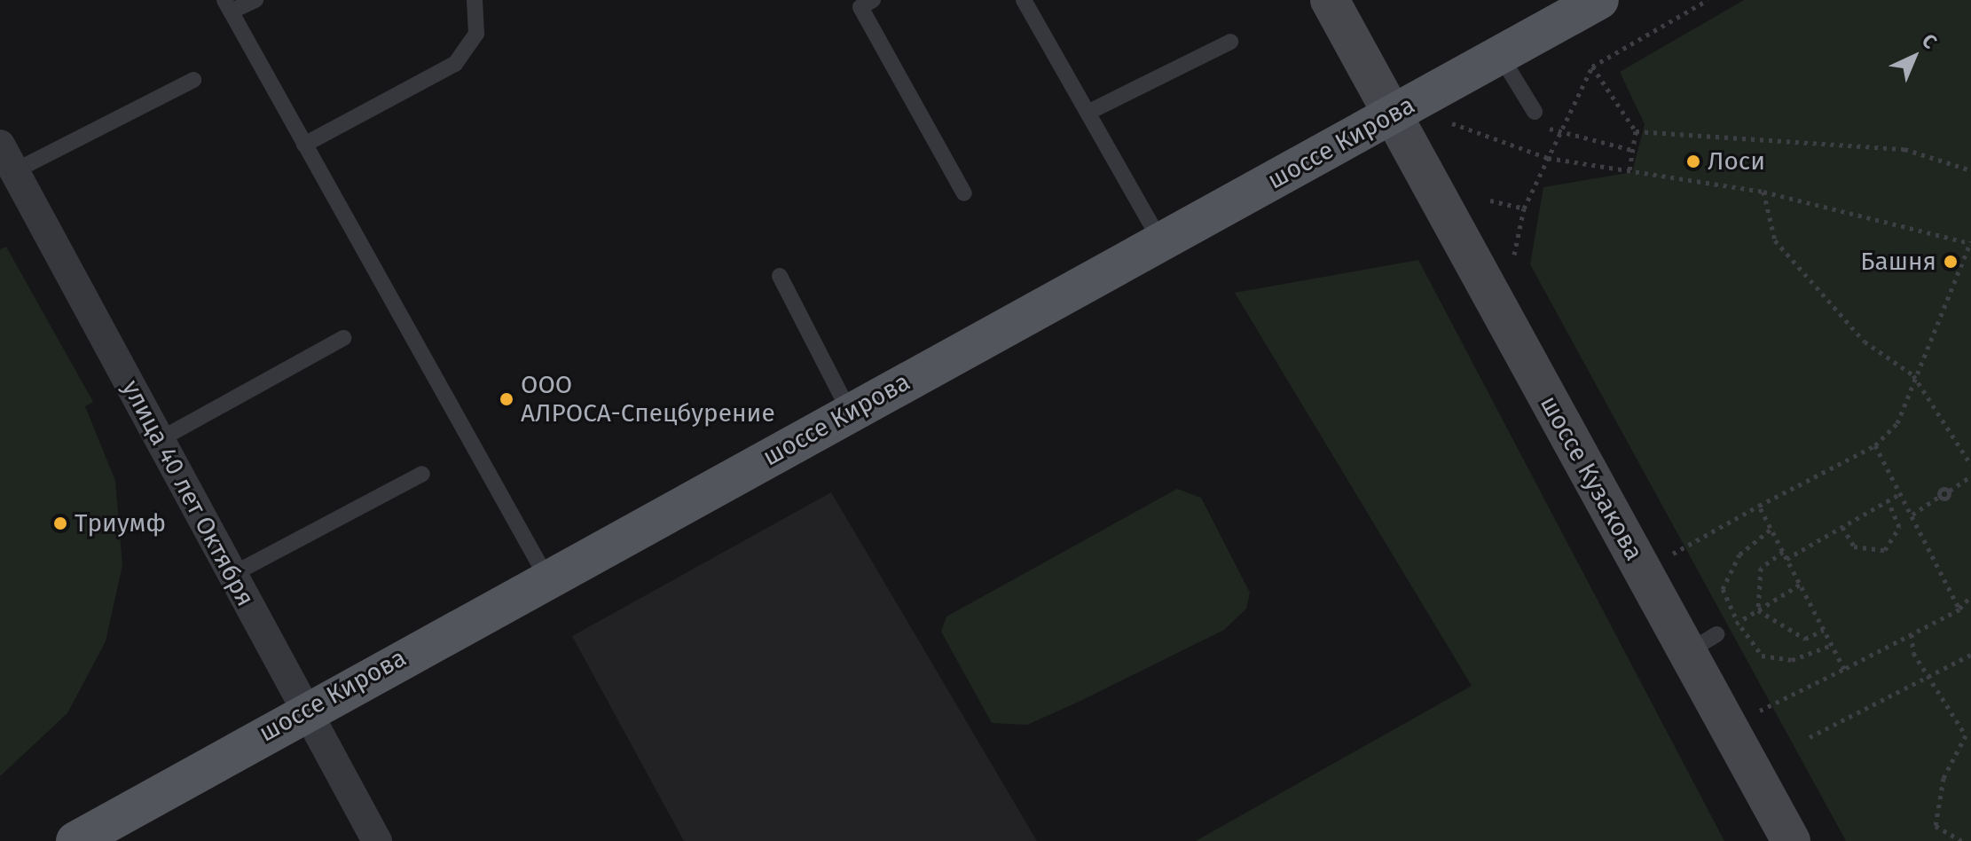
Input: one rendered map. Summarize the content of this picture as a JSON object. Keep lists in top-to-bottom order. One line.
{"streets":{"main road":["шоссе Кирова","шоссе Кузакова"],"street":["улица 40 лет Октября"]},"crossings":[["шоссе Кирова","шоссе Кузакова"],["шоссе Кирова","улица 40 лет Октября"]],"places":["Лоси","Башня","ООО АЛРОСА-Спецбурение","Триумф"],"north":"top right"}
